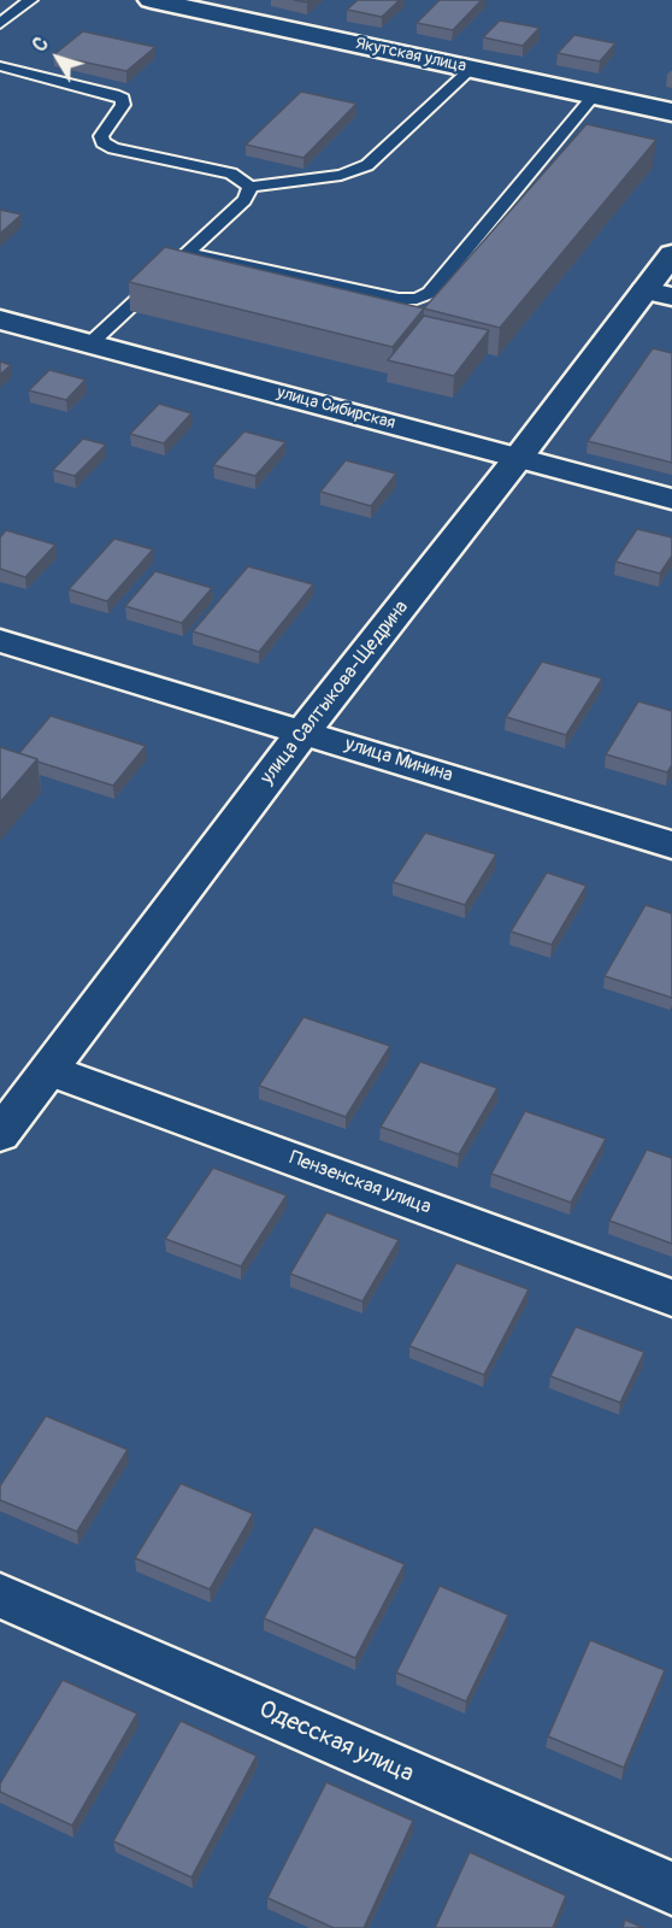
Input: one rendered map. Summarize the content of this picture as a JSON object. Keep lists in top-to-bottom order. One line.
{"streets":{"street":["Якутская улица","улица Сибирская","улица Салтыкова-Щедрина","улица Минина","Пензенская улица","Одесская улица"]},"crossings":[["улица Сибирская","улица Салтыкова-Щедрина"],["улица Салтыкова-Щедрина","улица Минина"],["улица Салтыкова-Щедрина","Пензенская улица"]],"north":"top left"}
